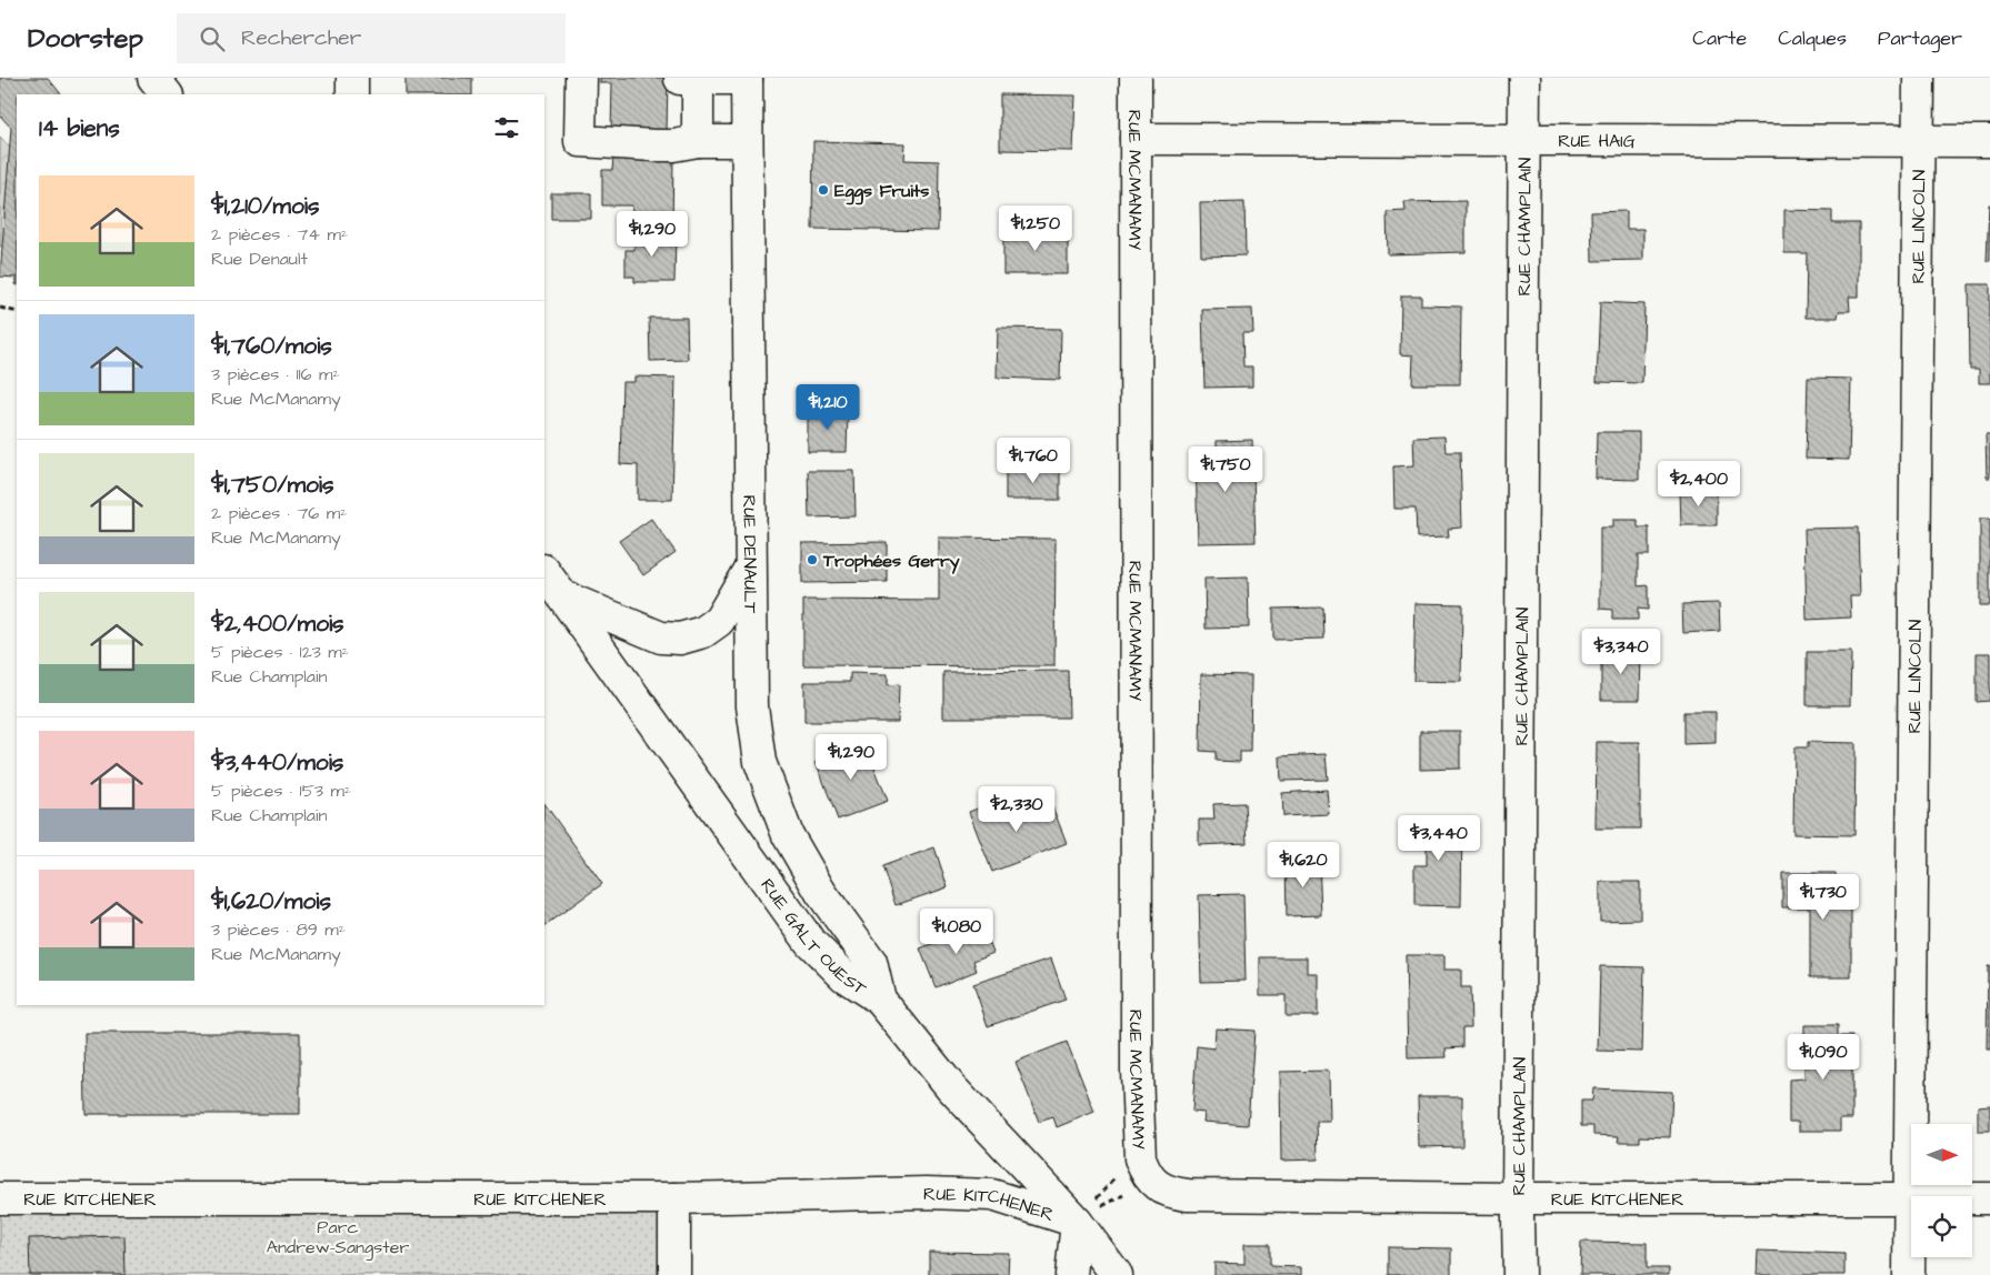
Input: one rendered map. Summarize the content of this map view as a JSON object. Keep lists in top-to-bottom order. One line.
{"streets":{"street":["RUE HAIG","RUE MCMANAMY","RUE CHAMPLAIN","RUE LINCOLN","RUE DENAULT","RUE GALT OUEST","RUE KITCHENER"]},"crossings":[["RUE HAIG","RUE MCMANAMY"],["RUE HAIG","RUE CHAMPLAIN"],["RUE HAIG","RUE LINCOLN"],["RUE MCMANAMY","RUE KITCHENER"],["RUE CHAMPLAIN","RUE KITCHENER"],["RUE LINCOLN","RUE KITCHENER"],["RUE DENAULT","RUE GALT OUEST"],["RUE GALT OUEST","RUE KITCHENER"]],"parks":["Parc Andrew-Sangster"],"places":["Eggs Fruits","Trophées Gerry"],"north":"right","page":{"header":"Doorstep","search":"Rechercher","nav":["Carte","Calques","Partager"],"heading":"14 biens","list":[{"name":"$1,210/mois","note":"2 pièces · 74 m² · Rue Denault"},{"name":"$1,760/mois","note":"3 pièces · 116 m² · Rue McManamy"},{"name":"$1,750/mois","note":"2 pièces · 76 m² · Rue McManamy"},{"name":"$2,400/mois","note":"5 pièces · 123 m² · Rue Champlain"},{"name":"$3,440/mois","note":"5 pièces · 153 m² · Rue Champlain"},{"name":"$1,620/mois","note":"3 pièces · 89 m² · Rue McManamy"}],"price":["$1,250","$1,290","$1,210","$1,760","$1,750","$2,400","$3,340","$1,290","$2,330","$3,440","$1,620","$1,730","$1,080","$1,090"]}}
